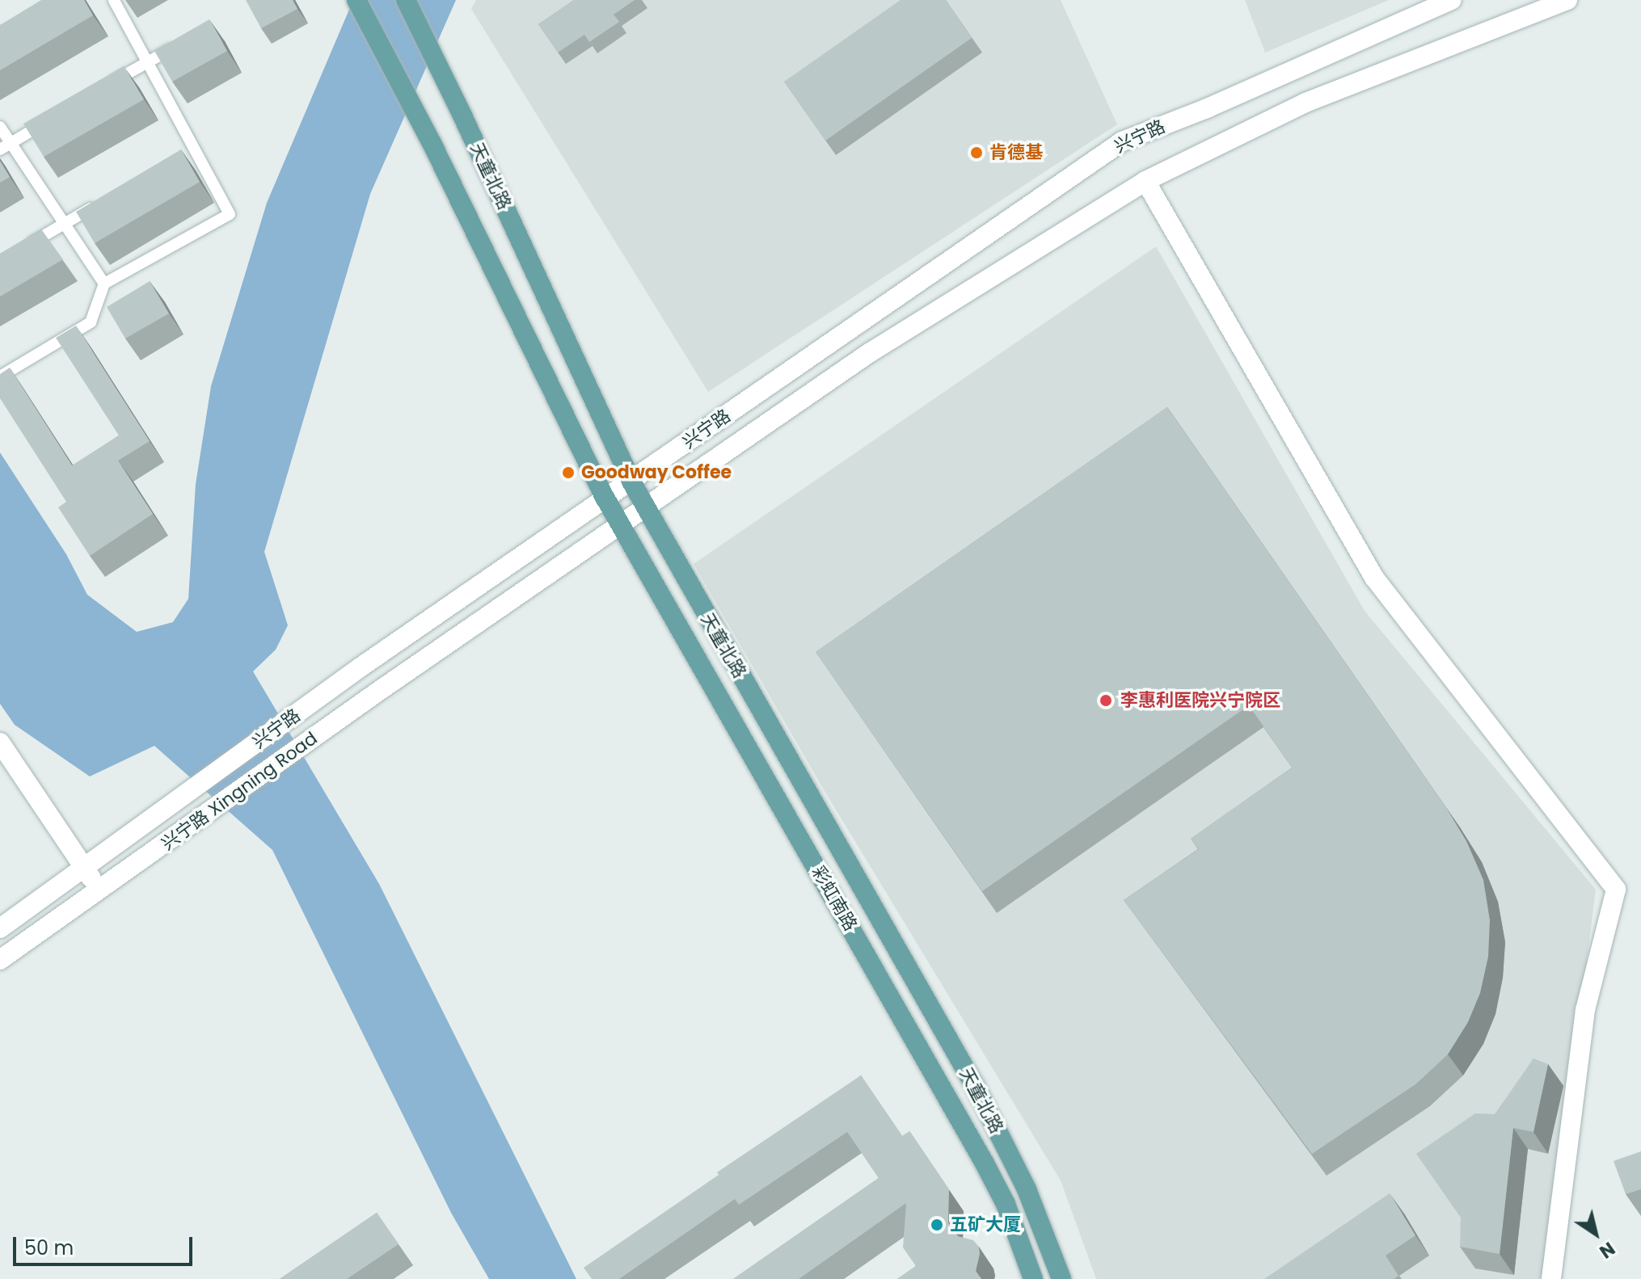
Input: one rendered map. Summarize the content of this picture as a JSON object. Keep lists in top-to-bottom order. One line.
{"streets":{"main road":["兴宁路","天童北路","兴宁路 Xingning Road","彩虹南路"]},"crossings":[["兴宁路","天童北路"],["兴宁路","兴宁路 Xingning Road"],["兴宁路","彩虹南路"]],"places":["肯德基","Goodway Coffee","李惠利医院兴宁院区","五矿大厦"],"scale_bar":"50 m","north":"bottom right"}
